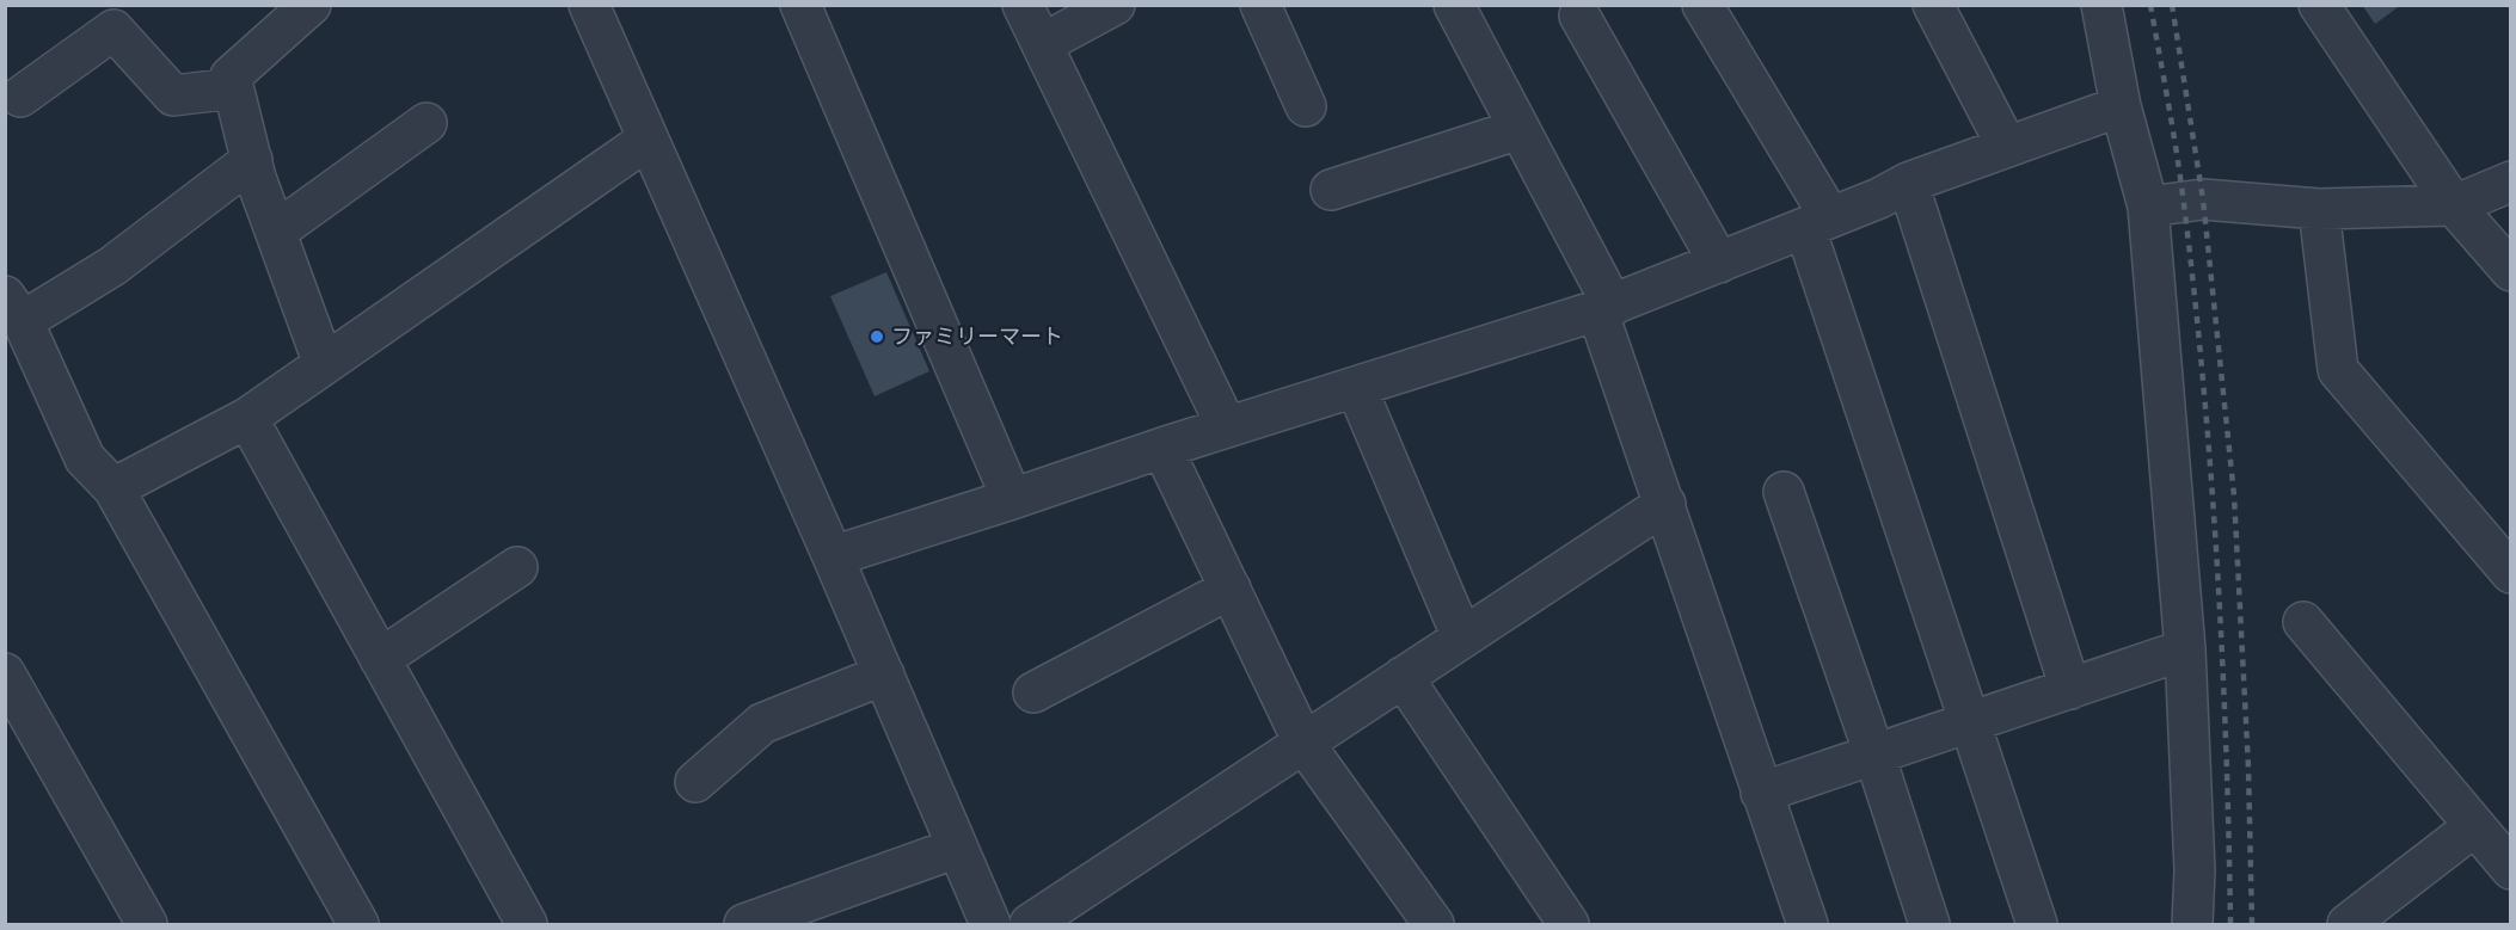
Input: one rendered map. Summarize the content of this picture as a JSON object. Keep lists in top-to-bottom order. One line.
{"places":["ファミリーマート"]}
